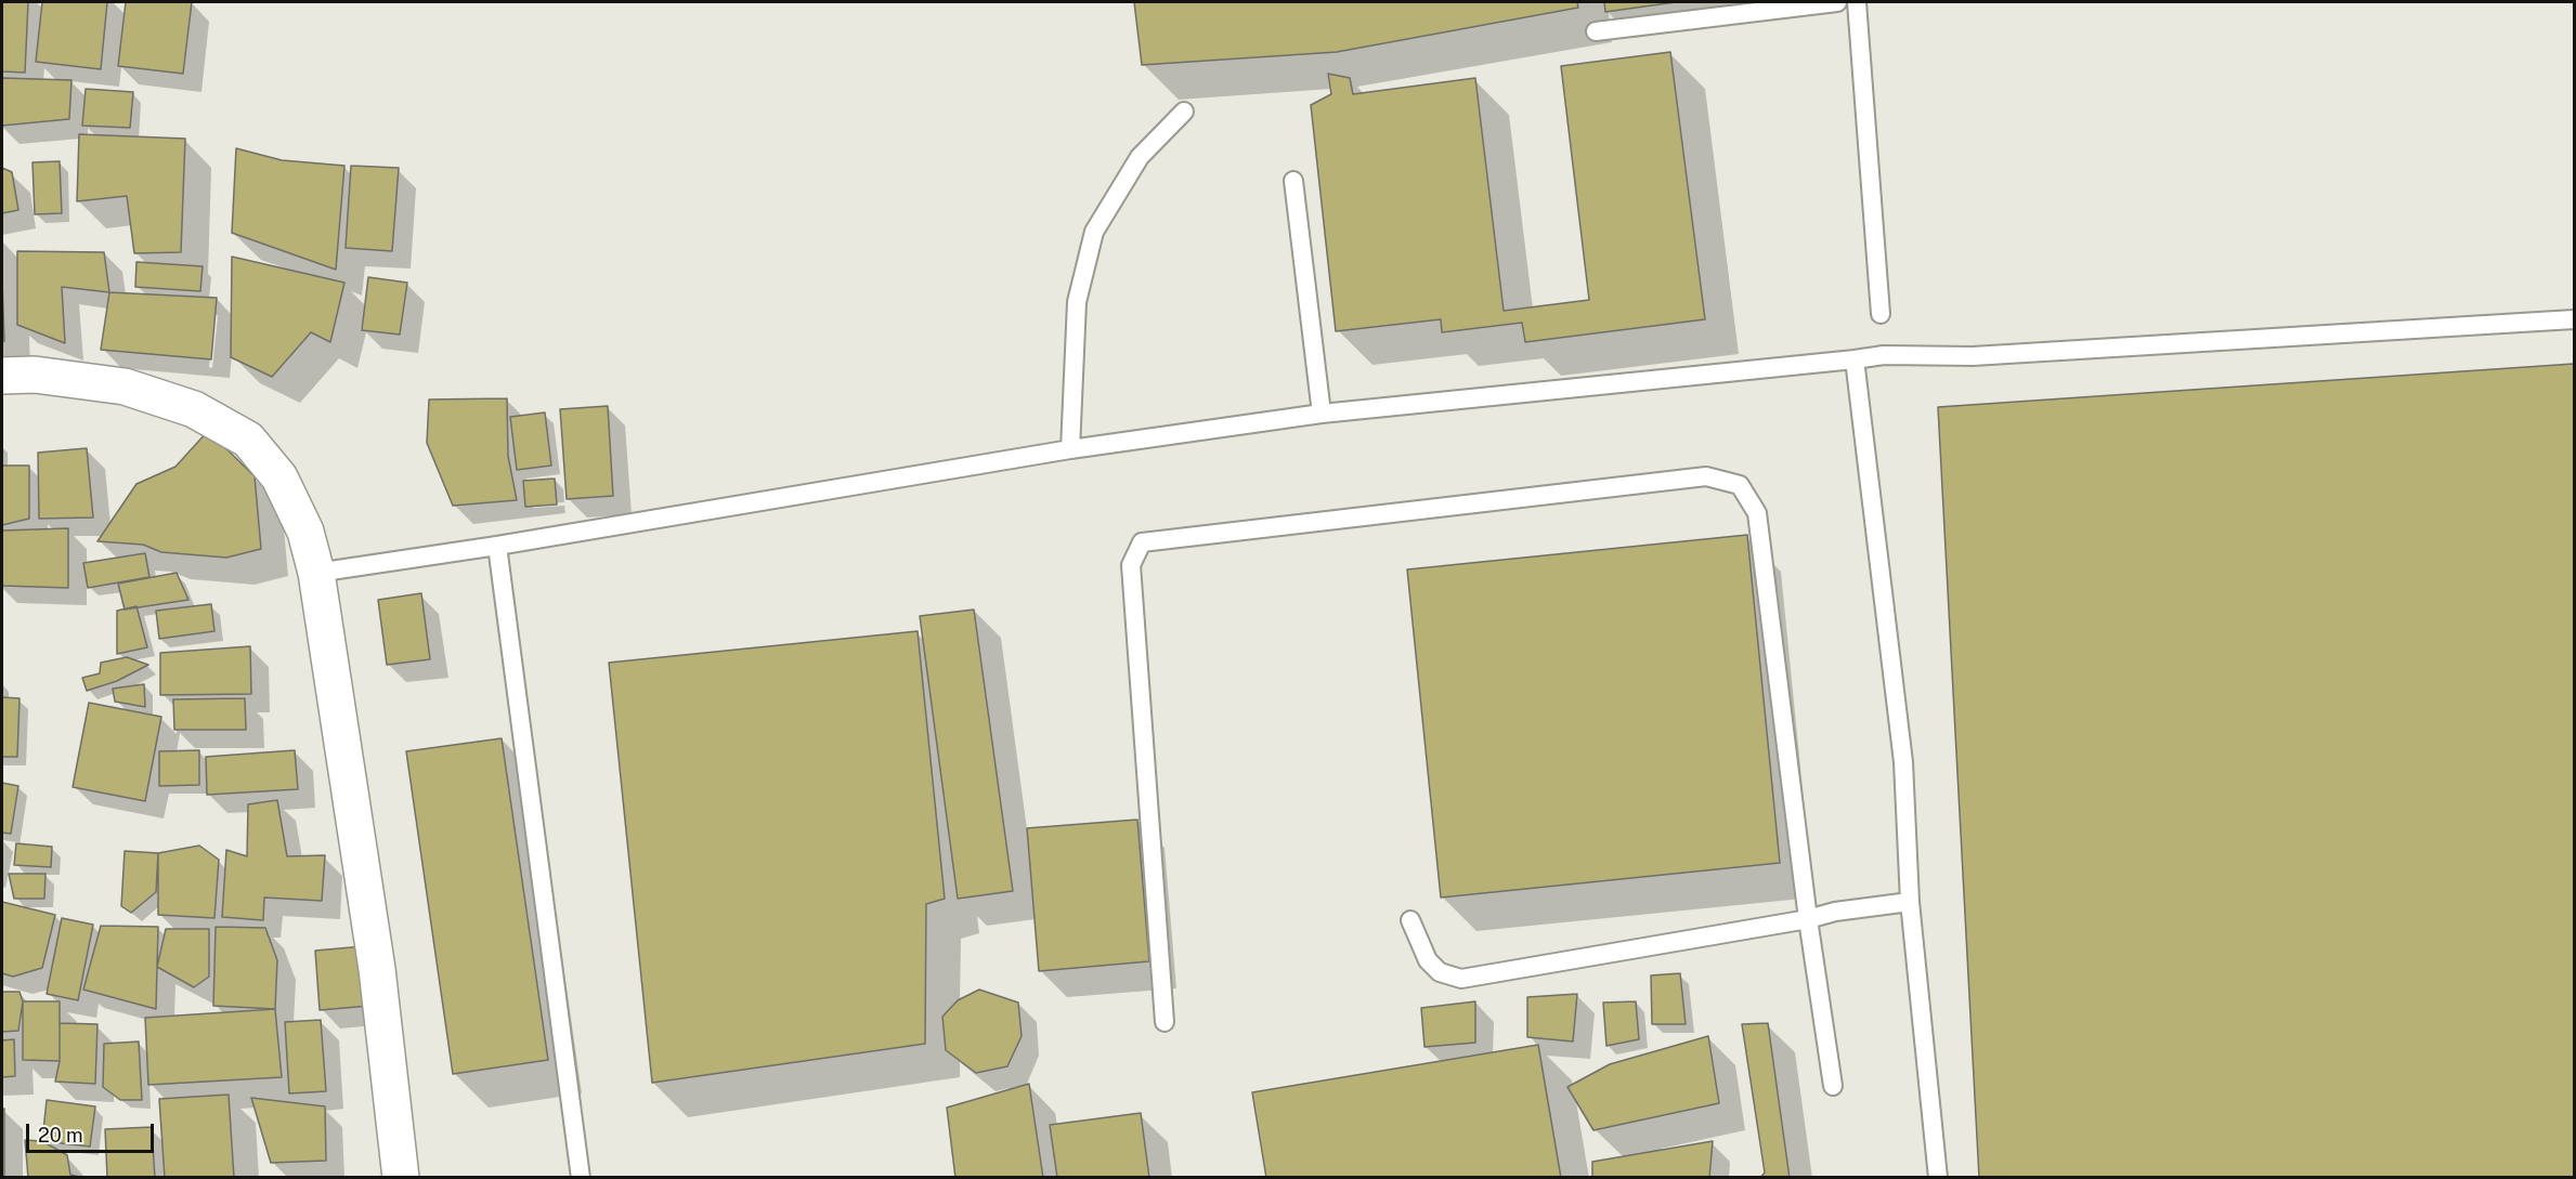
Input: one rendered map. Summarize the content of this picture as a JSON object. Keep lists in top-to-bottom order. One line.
{"scale_bar":"20 m"}
